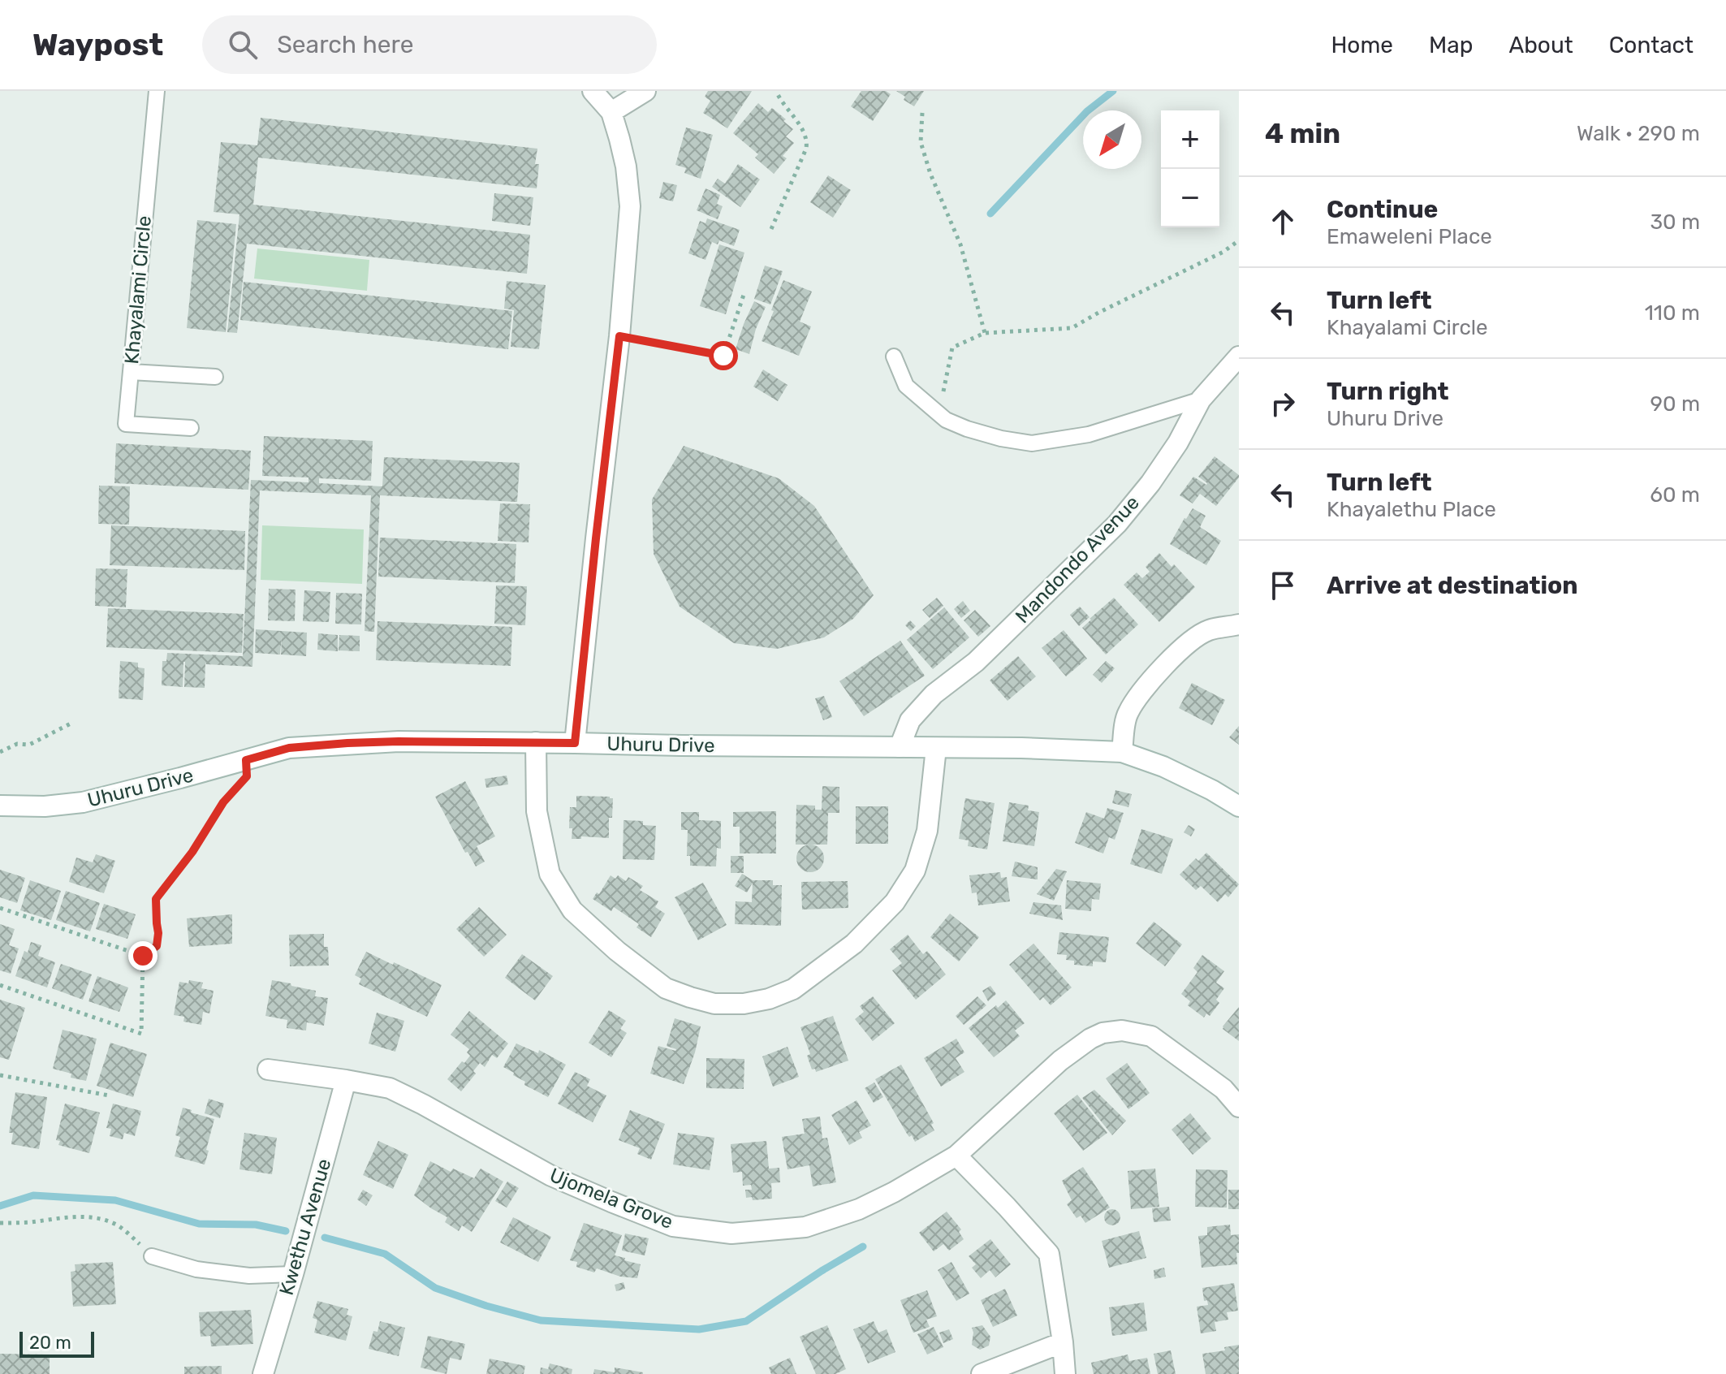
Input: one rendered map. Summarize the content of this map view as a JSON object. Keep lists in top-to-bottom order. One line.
{"streets":{"street":["Mandondo Avenue","Uhuru Drive","Ujomela Grove","Kwethu Avenue"],"lane":["Khayalami Circle"]},"crossings":[["Mandondo Avenue","Uhuru Drive"],["Ujomela Grove","Kwethu Avenue"]],"scale_bar":"20 m","north":"bottom left","page":{"header":"Waypost","search":"Search here","nav":["Home","Map","About","Contact"],"heading":["4 min","Walk · 290 m"],"map_buttons":["+","−"],"list":[["Continue","Emaweleni Place","30 m"],["Turn left","Khayalami Circle","110 m"],["Turn right","Uhuru Drive","90 m"],["Turn left","Khayalethu Place","60 m"],"Arrive at destination"],"scale":"20 m"}}
